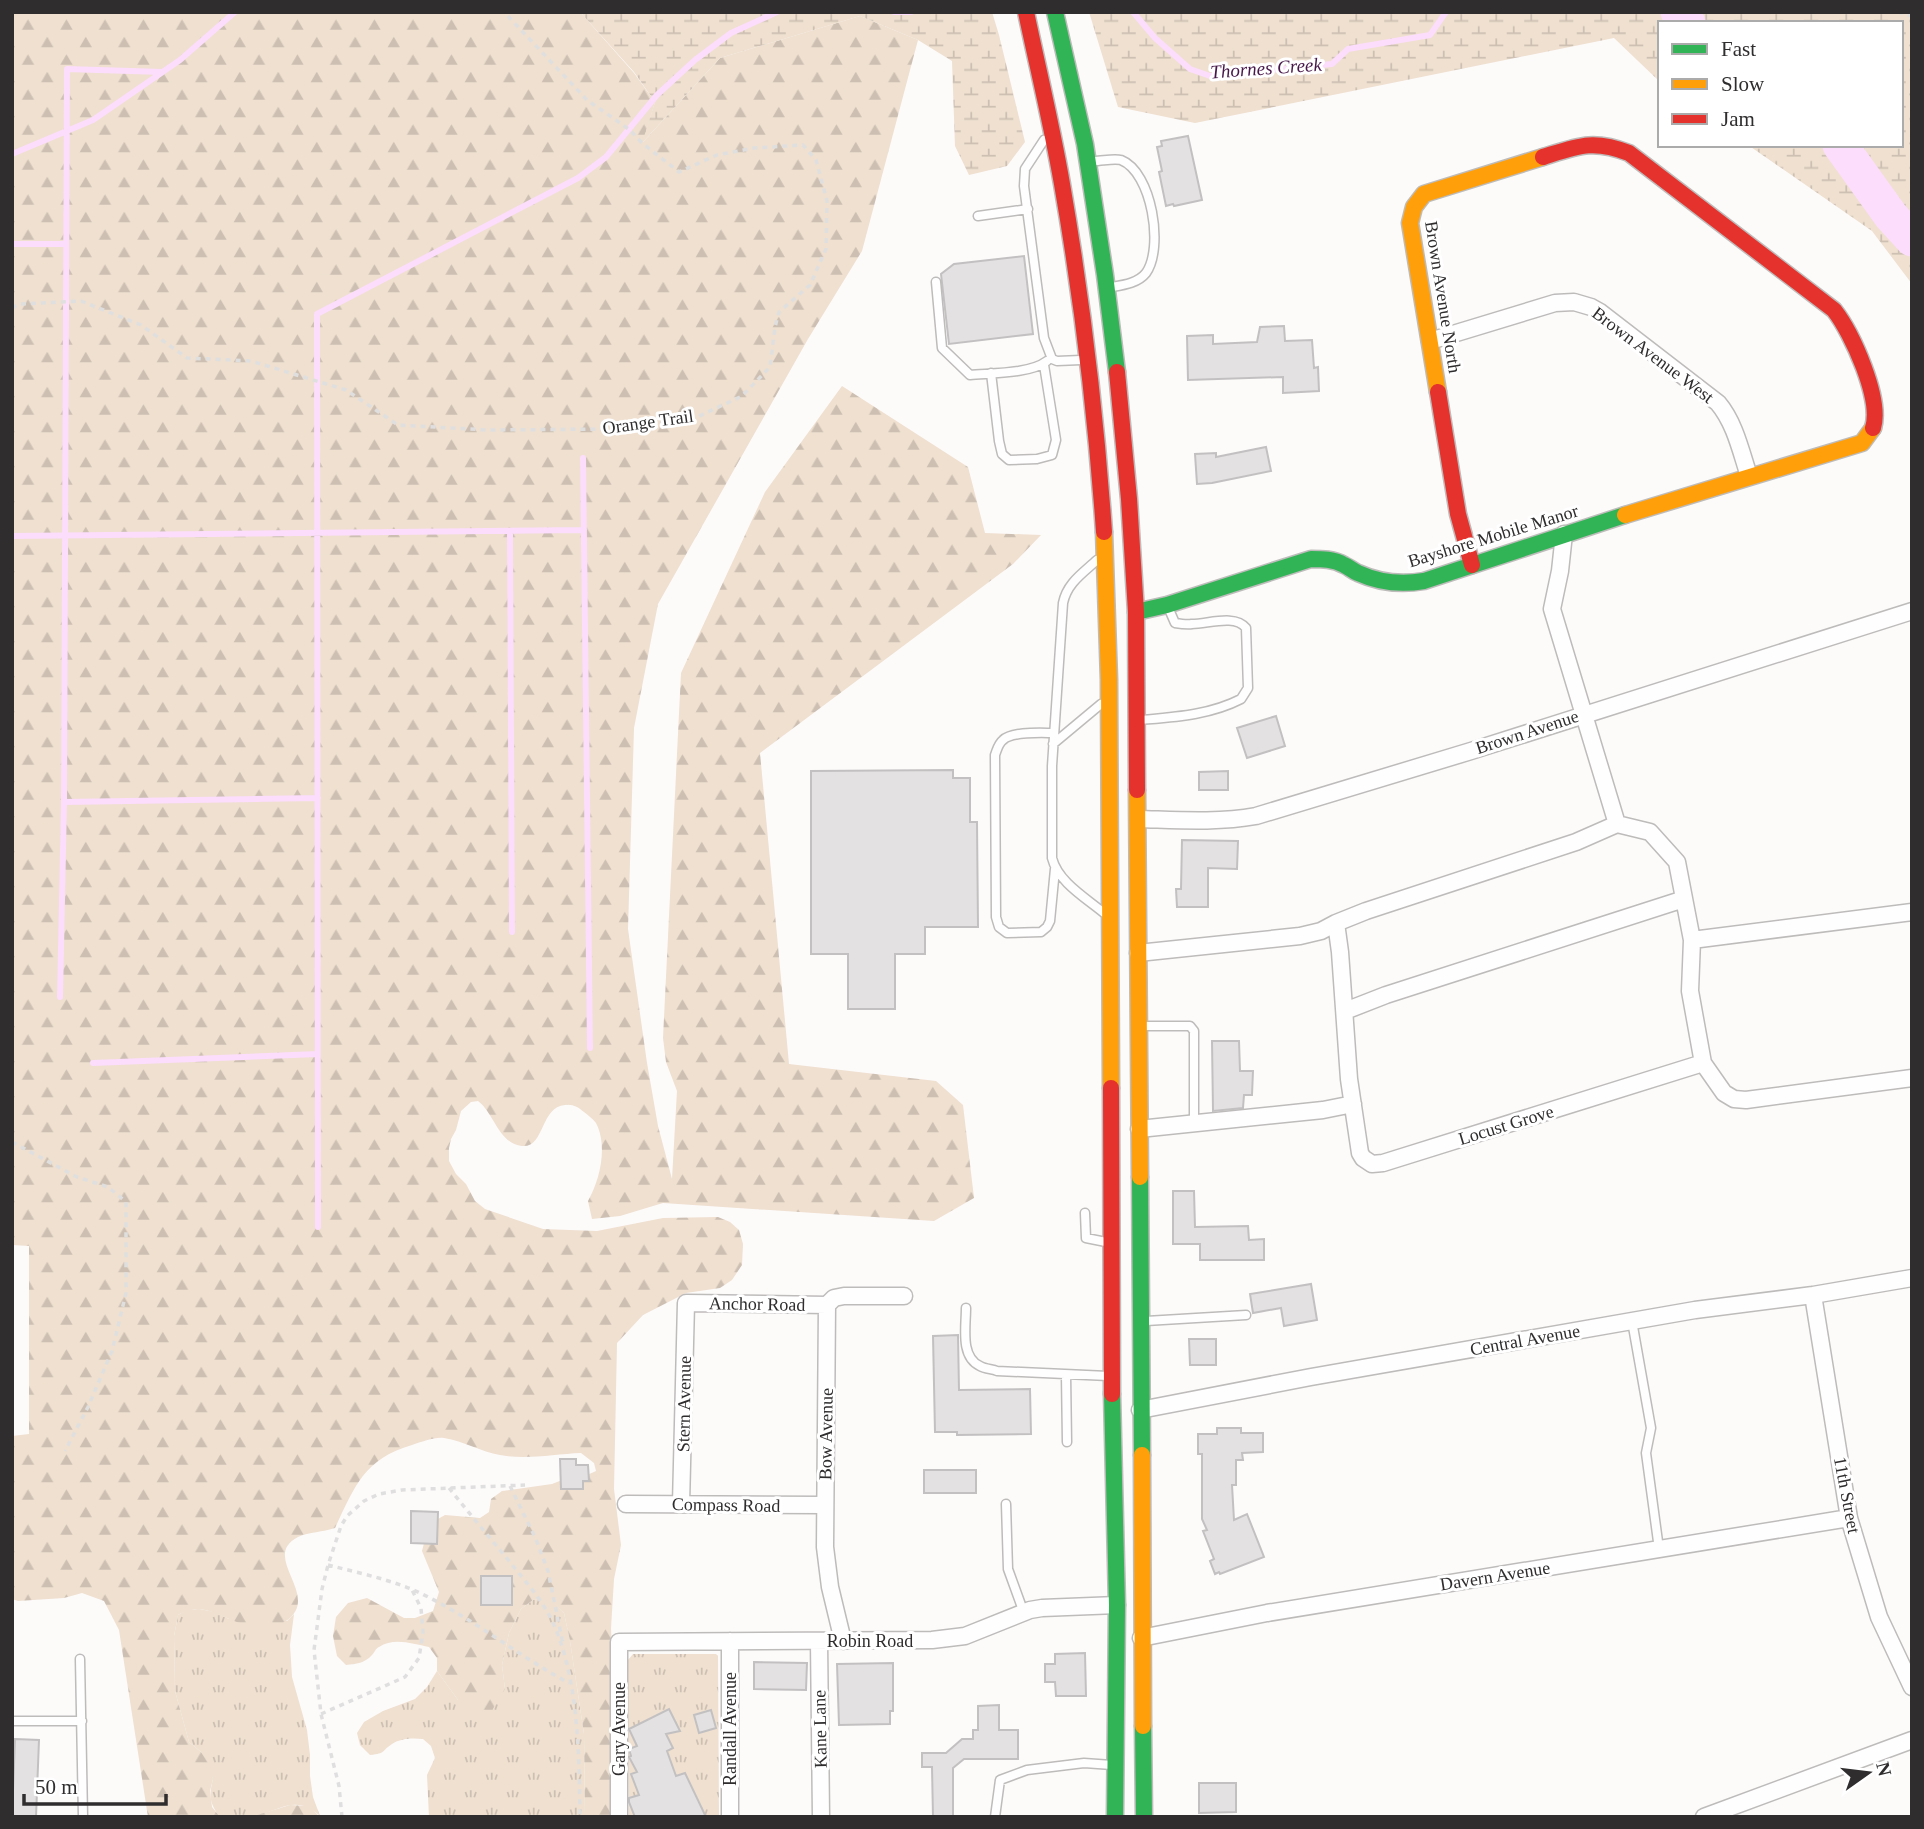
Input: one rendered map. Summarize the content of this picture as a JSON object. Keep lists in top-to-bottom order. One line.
{"streets":{"main road":["Brown Avenue North","Bayshore Mobile Manor"],"street":["Brown Avenue West","Brown Avenue","Locust Grove","Anchor Road","Central Avenue","Stern Avenue","Bow Avenue","11th Street","Compass Road","Davern Avenue","Robin Road","Gary Avenue","Randall Avenue","Kane Lane"],"path":["Orange Trail"]},"crossings":[["Brown Avenue North","Brown Avenue West"],["Brown Avenue North","Bayshore Mobile Manor"],["Brown Avenue West","Bayshore Mobile Manor"],["Anchor Road","Stern Avenue"],["Anchor Road","Bow Avenue"],["Central Avenue","11th Street"],["Stern Avenue","Compass Road"],["Bow Avenue","Compass Road"],["Bow Avenue","Robin Road"],["11th Street","Davern Avenue"],["Robin Road","Gary Avenue"],["Robin Road","Randall Avenue"],["Robin Road","Kane Lane"]],"water":["Thornes Creek"],"legend":["Fast","Slow","Jam"],"scale_bar":"50 m","north":"right"}
